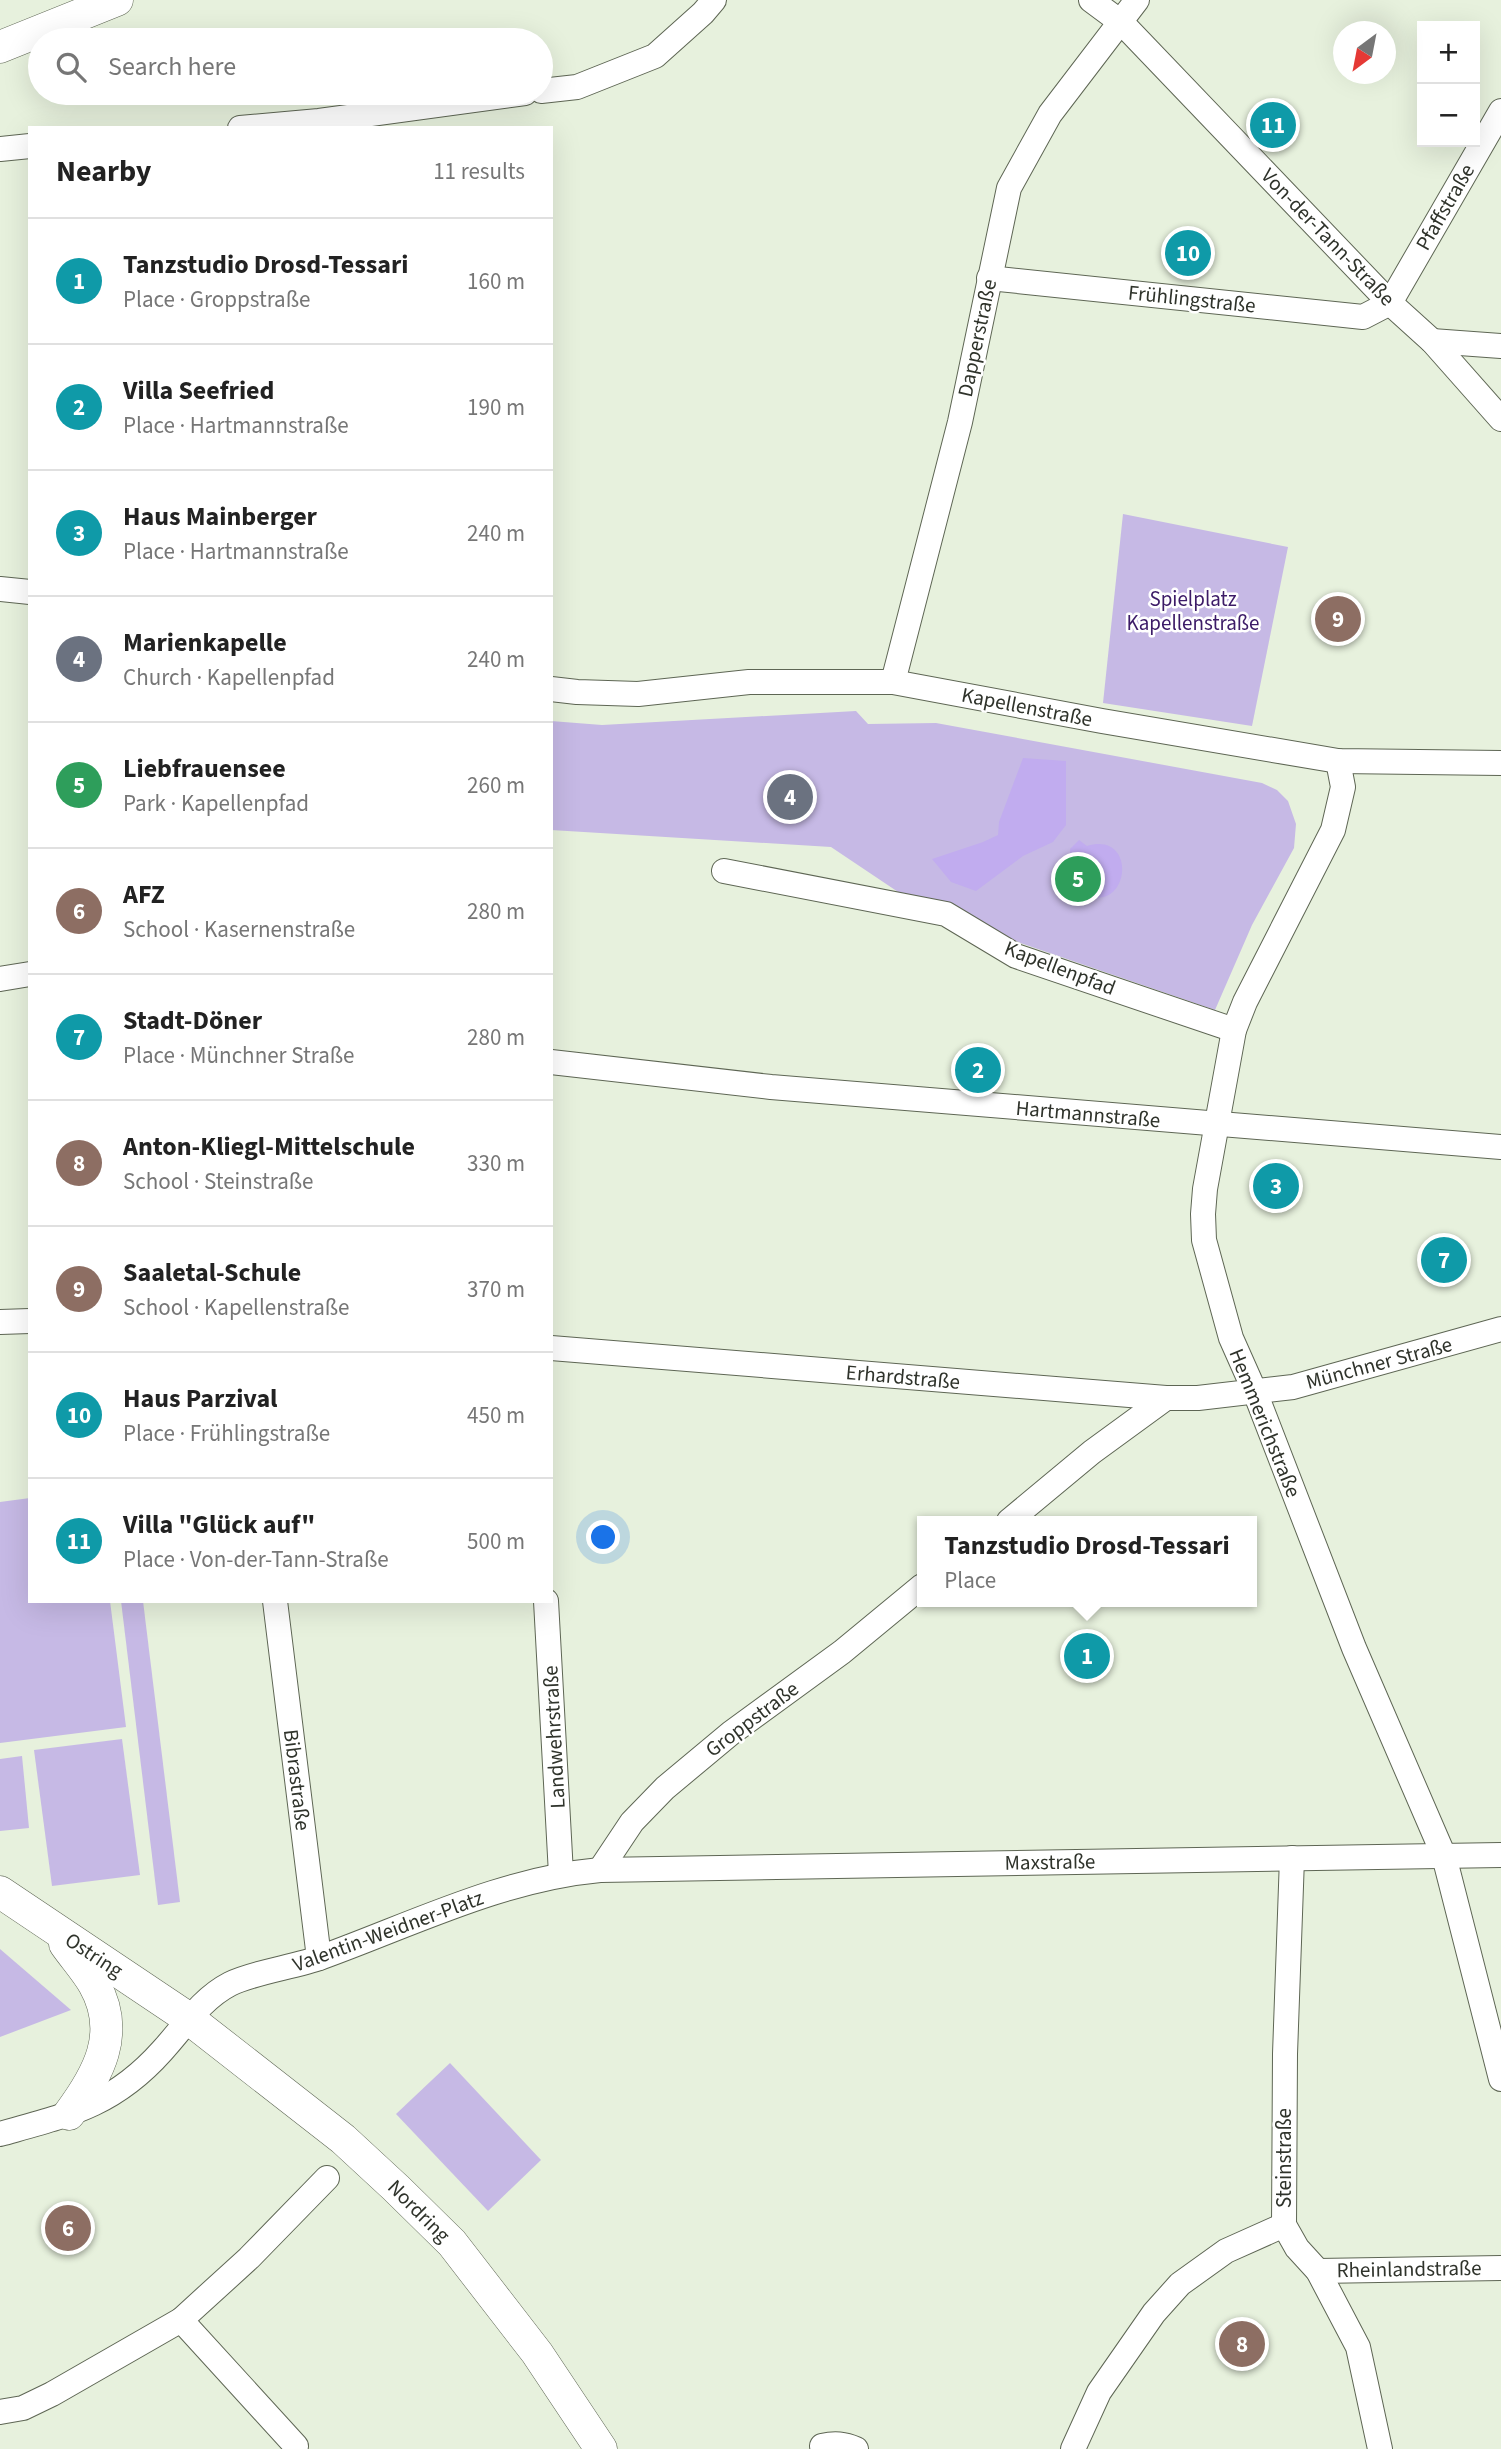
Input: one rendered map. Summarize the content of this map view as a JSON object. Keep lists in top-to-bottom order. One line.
{"streets":{"main road":["Ostring","Nordring"],"street":["Pfaffstraße","Von-der-Tann-Straße","Frühlingstraße","Dapperstraße","Kapellenstraße","Kapellenpfad","Hartmannstraße","Münchner Straße","Erhardstraße","Hemmerichstraße","Groppstraße","Landwehrstraße","Bibrastraße","Maxstraße","Valentin-Weidner-Platz","Steinstraße","Rheinlandstraße"]},"crossings":[["Pfaffstraße","Von-der-Tann-Straße"],["Pfaffstraße","Frühlingstraße"],["Von-der-Tann-Straße","Frühlingstraße"],["Von-der-Tann-Straße","Dapperstraße"],["Frühlingstraße","Dapperstraße"],["Dapperstraße","Kapellenstraße"],["Kapellenstraße","Hemmerichstraße"],["Kapellenpfad","Hemmerichstraße"],["Hartmannstraße","Hemmerichstraße"],["Münchner Straße","Erhardstraße"],["Münchner Straße","Hemmerichstraße"],["Erhardstraße","Hemmerichstraße"],["Hemmerichstraße","Maxstraße"],["Groppstraße","Maxstraße"],["Groppstraße","Valentin-Weidner-Platz"],["Landwehrstraße","Valentin-Weidner-Platz"],["Bibrastraße","Valentin-Weidner-Platz"],["Maxstraße","Valentin-Weidner-Platz"],["Maxstraße","Steinstraße"],["Valentin-Weidner-Platz","Ostring"],["Valentin-Weidner-Platz","Nordring"],["Ostring","Nordring"]],"parks":["Spielplatz Kapellenstraße"],"north":"bottom left","page":{"map_buttons":["+","−"],"search":"Search here","pins":["11","10","9","4","5","2","3","7","1","6","8"],"heading":["Nearby","11 results"],"list":[{"mark":"1","name":"Tanzstudio Drosd-Tessari","note":"Place · Groppstraße","value":"160 m"},{"mark":"2","name":"Villa Seefried","note":"Place · Hartmannstraße","value":"190 m"},{"mark":"3","name":"Haus Mainberger","note":"Place · Hartmannstraße","value":"240 m"},{"mark":"4","name":"Marienkapelle","note":"Church · Kapellenpfad","value":"240 m"},{"mark":"5","name":"Liebfrauensee","note":"Park · Kapellenpfad","value":"260 m"},{"mark":"6","name":"AFZ","note":"School · Kasernenstraße","value":"280 m"},{"mark":"7","name":"Stadt-Döner","note":"Place · Münchner Straße","value":"280 m"},{"mark":"8","name":"Anton-Kliegl-Mittelschule","note":"School · Steinstraße","value":"330 m"},{"mark":"9","name":"Saaletal-Schule","note":"School · Kapellenstraße","value":"370 m"},{"mark":"10","name":"Haus Parzival","note":"Place · Frühlingstraße","value":"450 m"},{"mark":"11","name":"Villa \"Glück auf\"","note":"Place · Von-der-Tann-Straße","value":"500 m"}],"popup":["Tanzstudio Drosd-Tessari","Place"]}}
